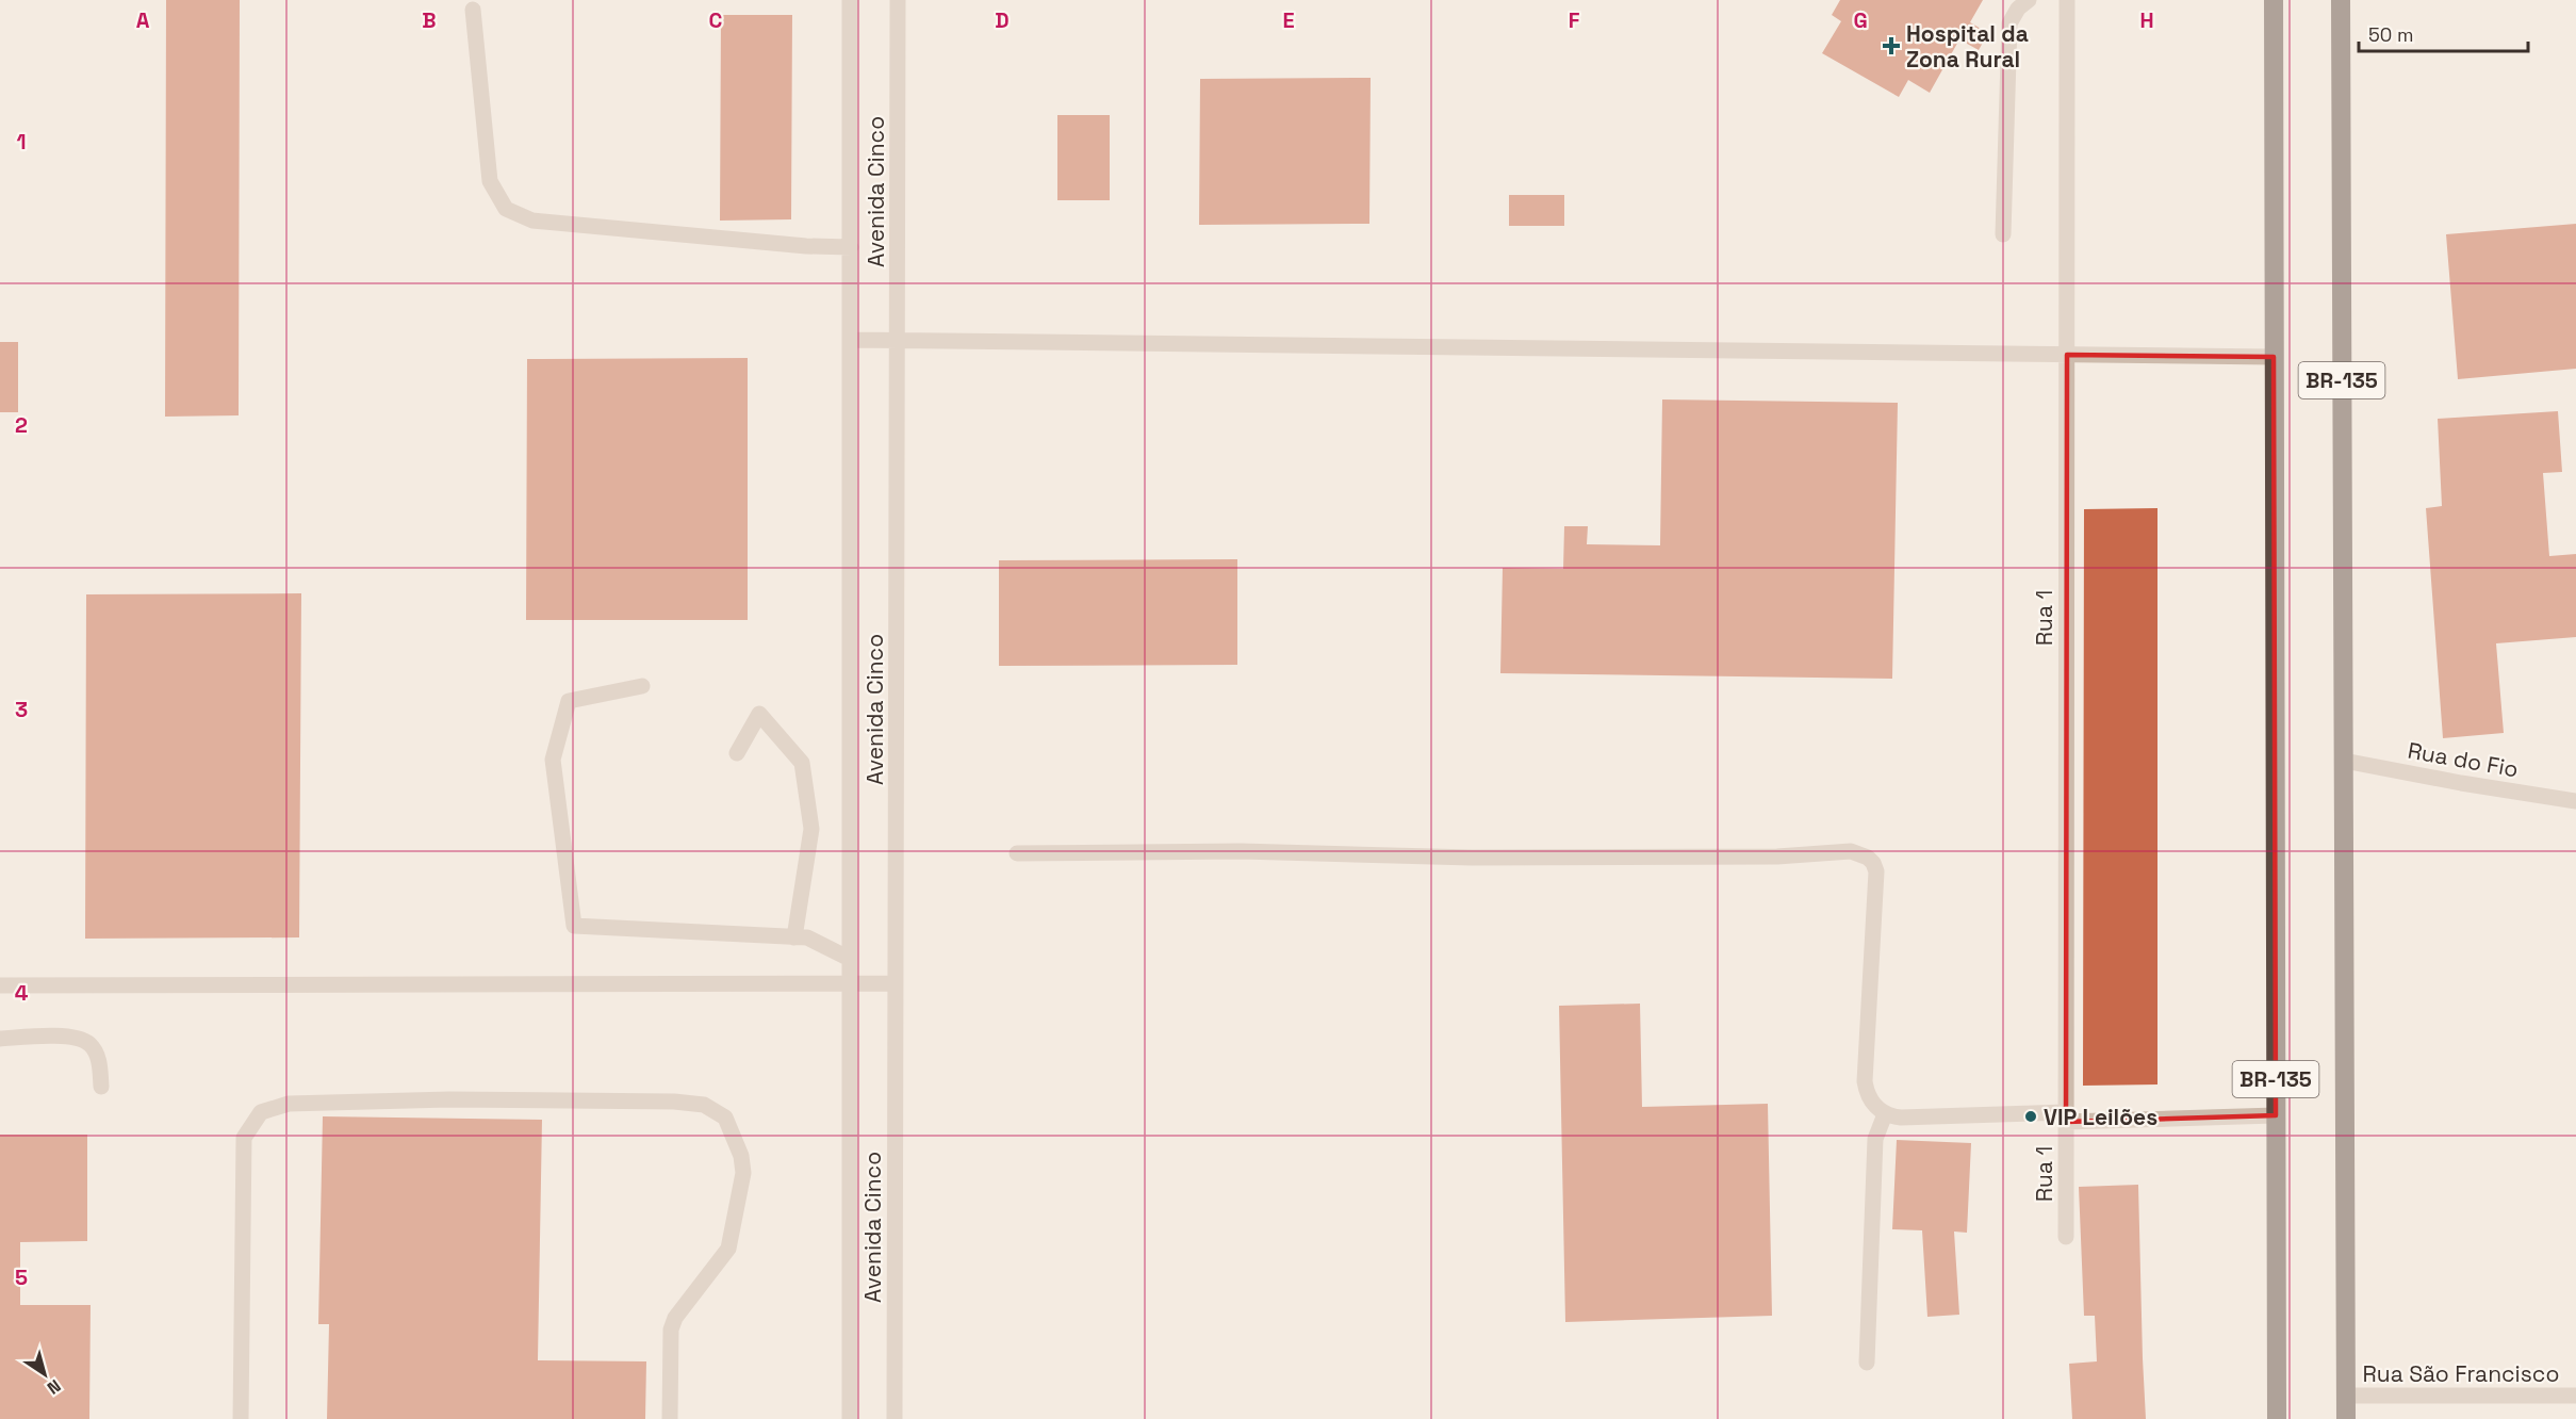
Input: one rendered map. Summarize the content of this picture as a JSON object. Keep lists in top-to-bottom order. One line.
{"streets":{"highway":["BR-135"],"street":["Avenida Cinco","Rua 1","Rua do Fio","Rua São Francisco"]},"crossings":[["BR-135","Rua do Fio"],["BR-135","Rua São Francisco"]],"places":{"health":["Hospital da Zona Rural"],"other":["VIP Leilões"]},"scale_bar":"50 m","north":"bottom right","grid":{"columns":["A","B","C","D","E","F","G","H"],"rows":["1","2","3","4","5"]}}
